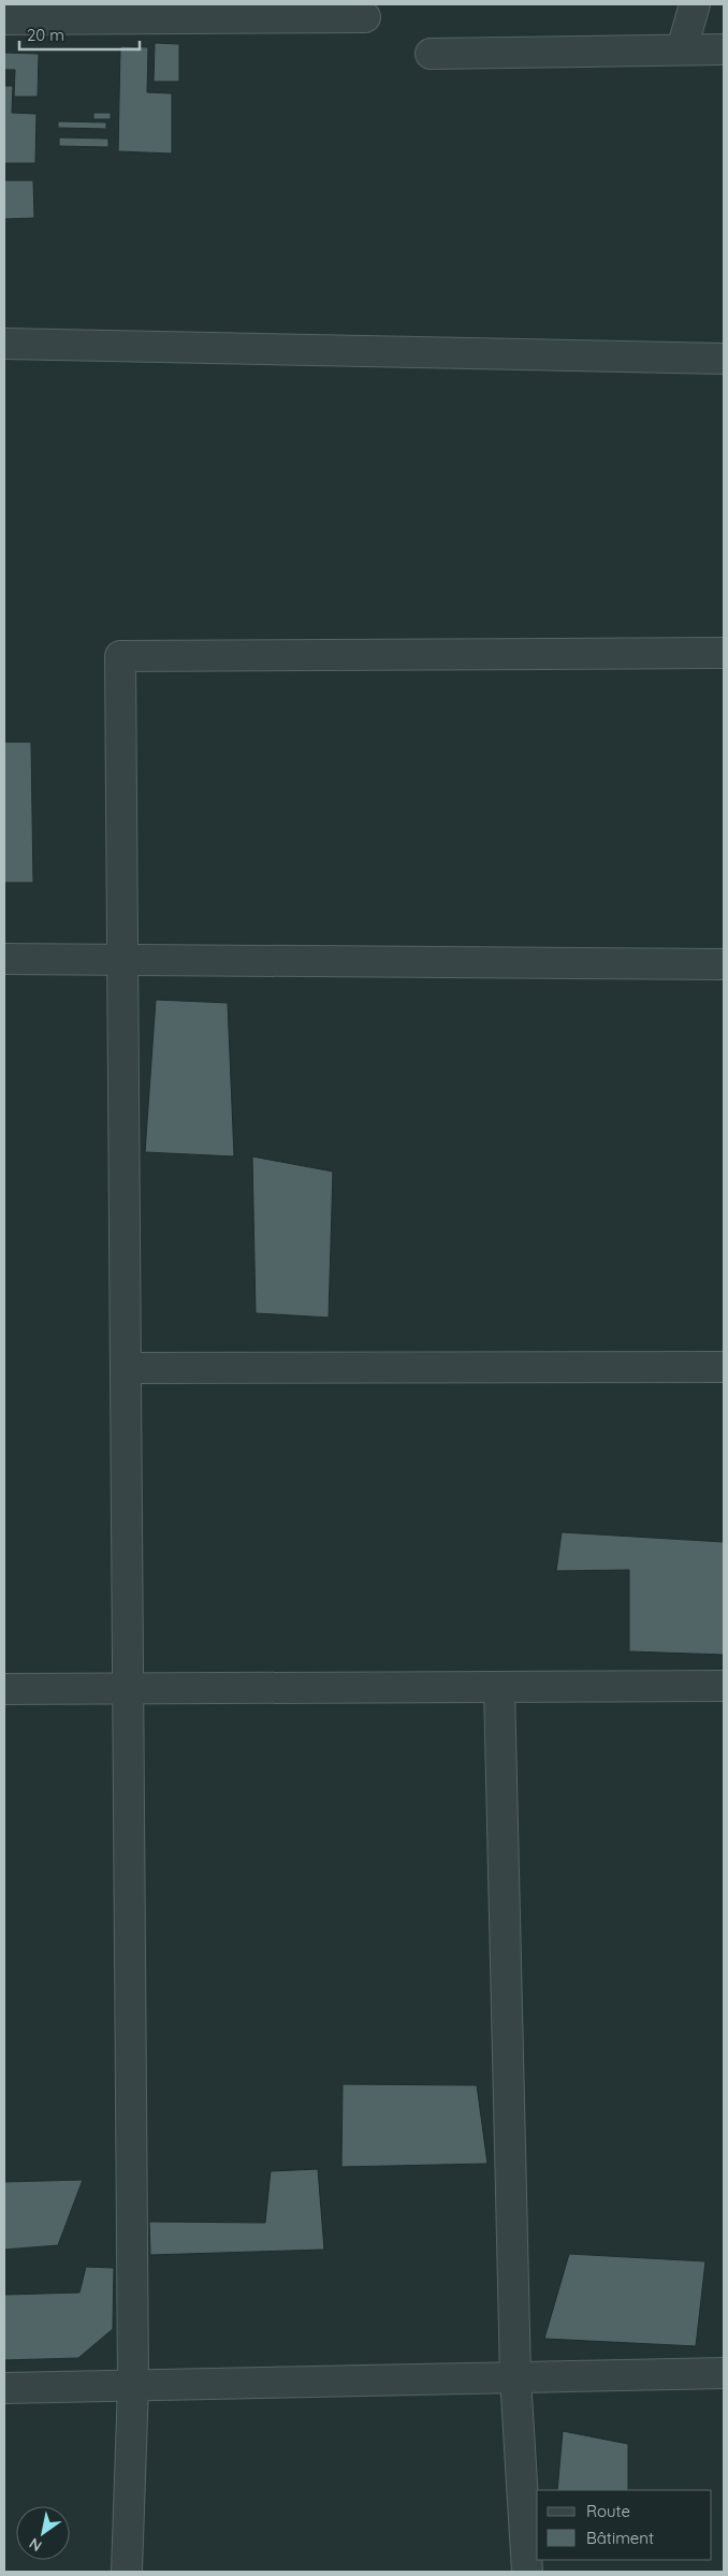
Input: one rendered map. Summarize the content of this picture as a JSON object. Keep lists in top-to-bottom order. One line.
{"legend":["Route","Bâtiment"],"scale_bar":"20 m","north":"bottom left"}
